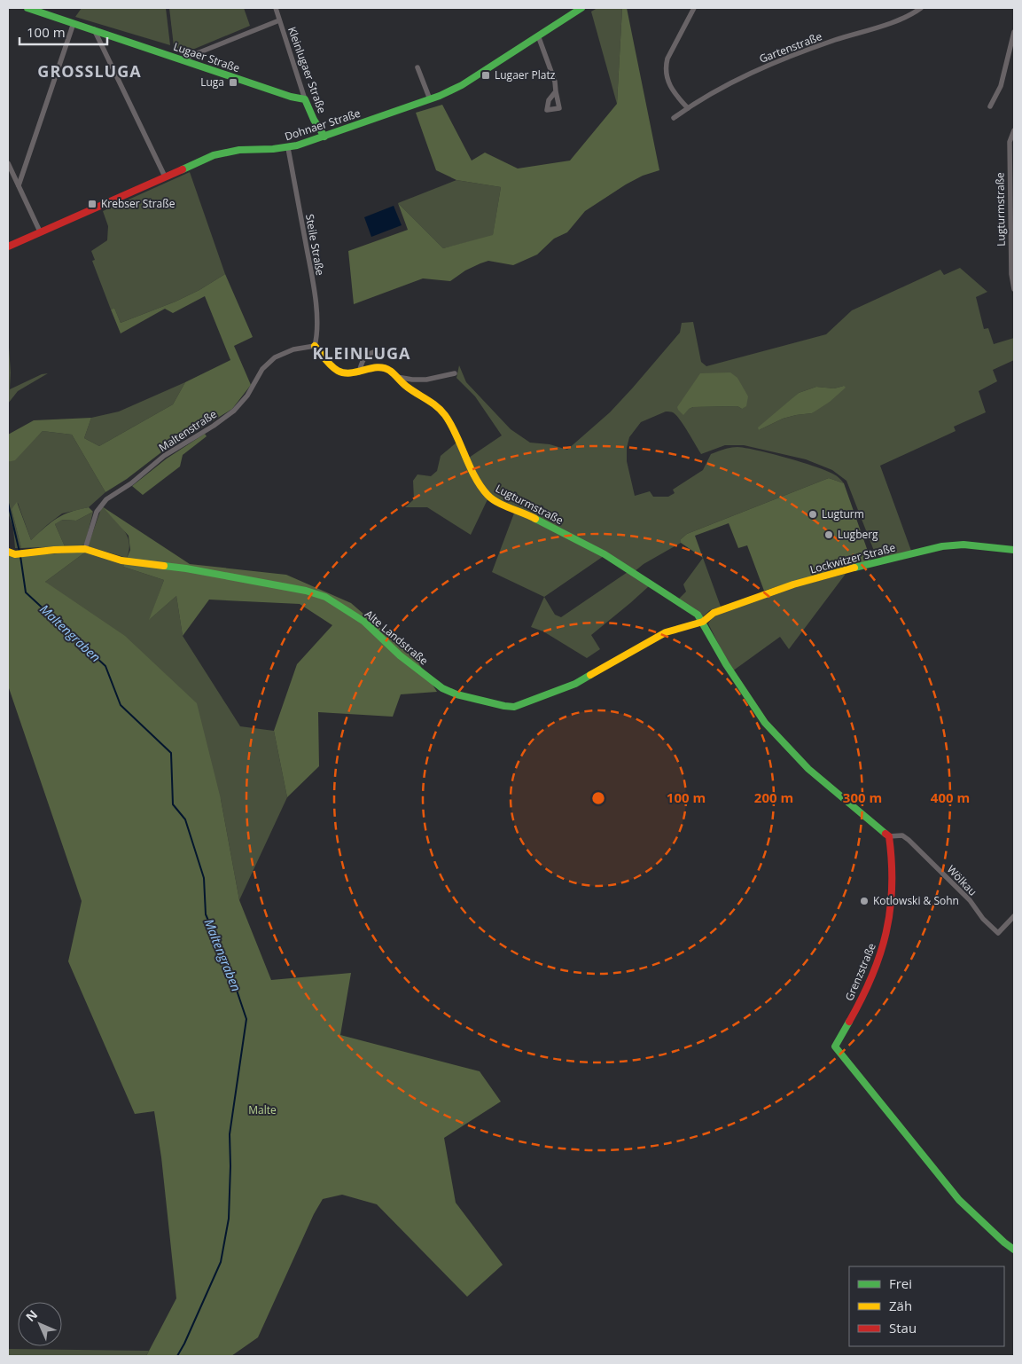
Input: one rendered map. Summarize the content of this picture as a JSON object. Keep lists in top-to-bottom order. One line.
{"streets":{"street":["Gartenstraße","Lugaer Straße","Kleinlugaer Straße","Dohnaer Straße","Lugturmstraße","Steile Straße","Maltenstraße","Lockwitzer Straße","Alte Landstraße","Wölkau","Grenzstraße"]},"crossings":[["Lugaer Straße","Kleinlugaer Straße"],["Kleinlugaer Straße","Dohnaer Straße"],["Dohnaer Straße","Steile Straße"],["Lugturmstraße","Lockwitzer Straße"],["Lugturmstraße","Alte Landstraße"],["Steile Straße","Maltenstraße"],["Maltenstraße","Alte Landstraße"],["Lockwitzer Straße","Alte Landstraße"],["Wölkau","Grenzstraße"]],"districts":["GROSSLUGA","KLEINLUGA"],"water":["Maltengraben"],"parks":["Malte"],"places":{"transit":["Lugaer Platz","Luga","Krebser Straße"],"other":["Lugturm","Lugberg","Kotlowski & Sohn"]},"legend":["Frei","Zäh","Stau"],"scale_bar":"100 m","north":"top left","rings":["100 m","200 m","300 m","400 m"]}
